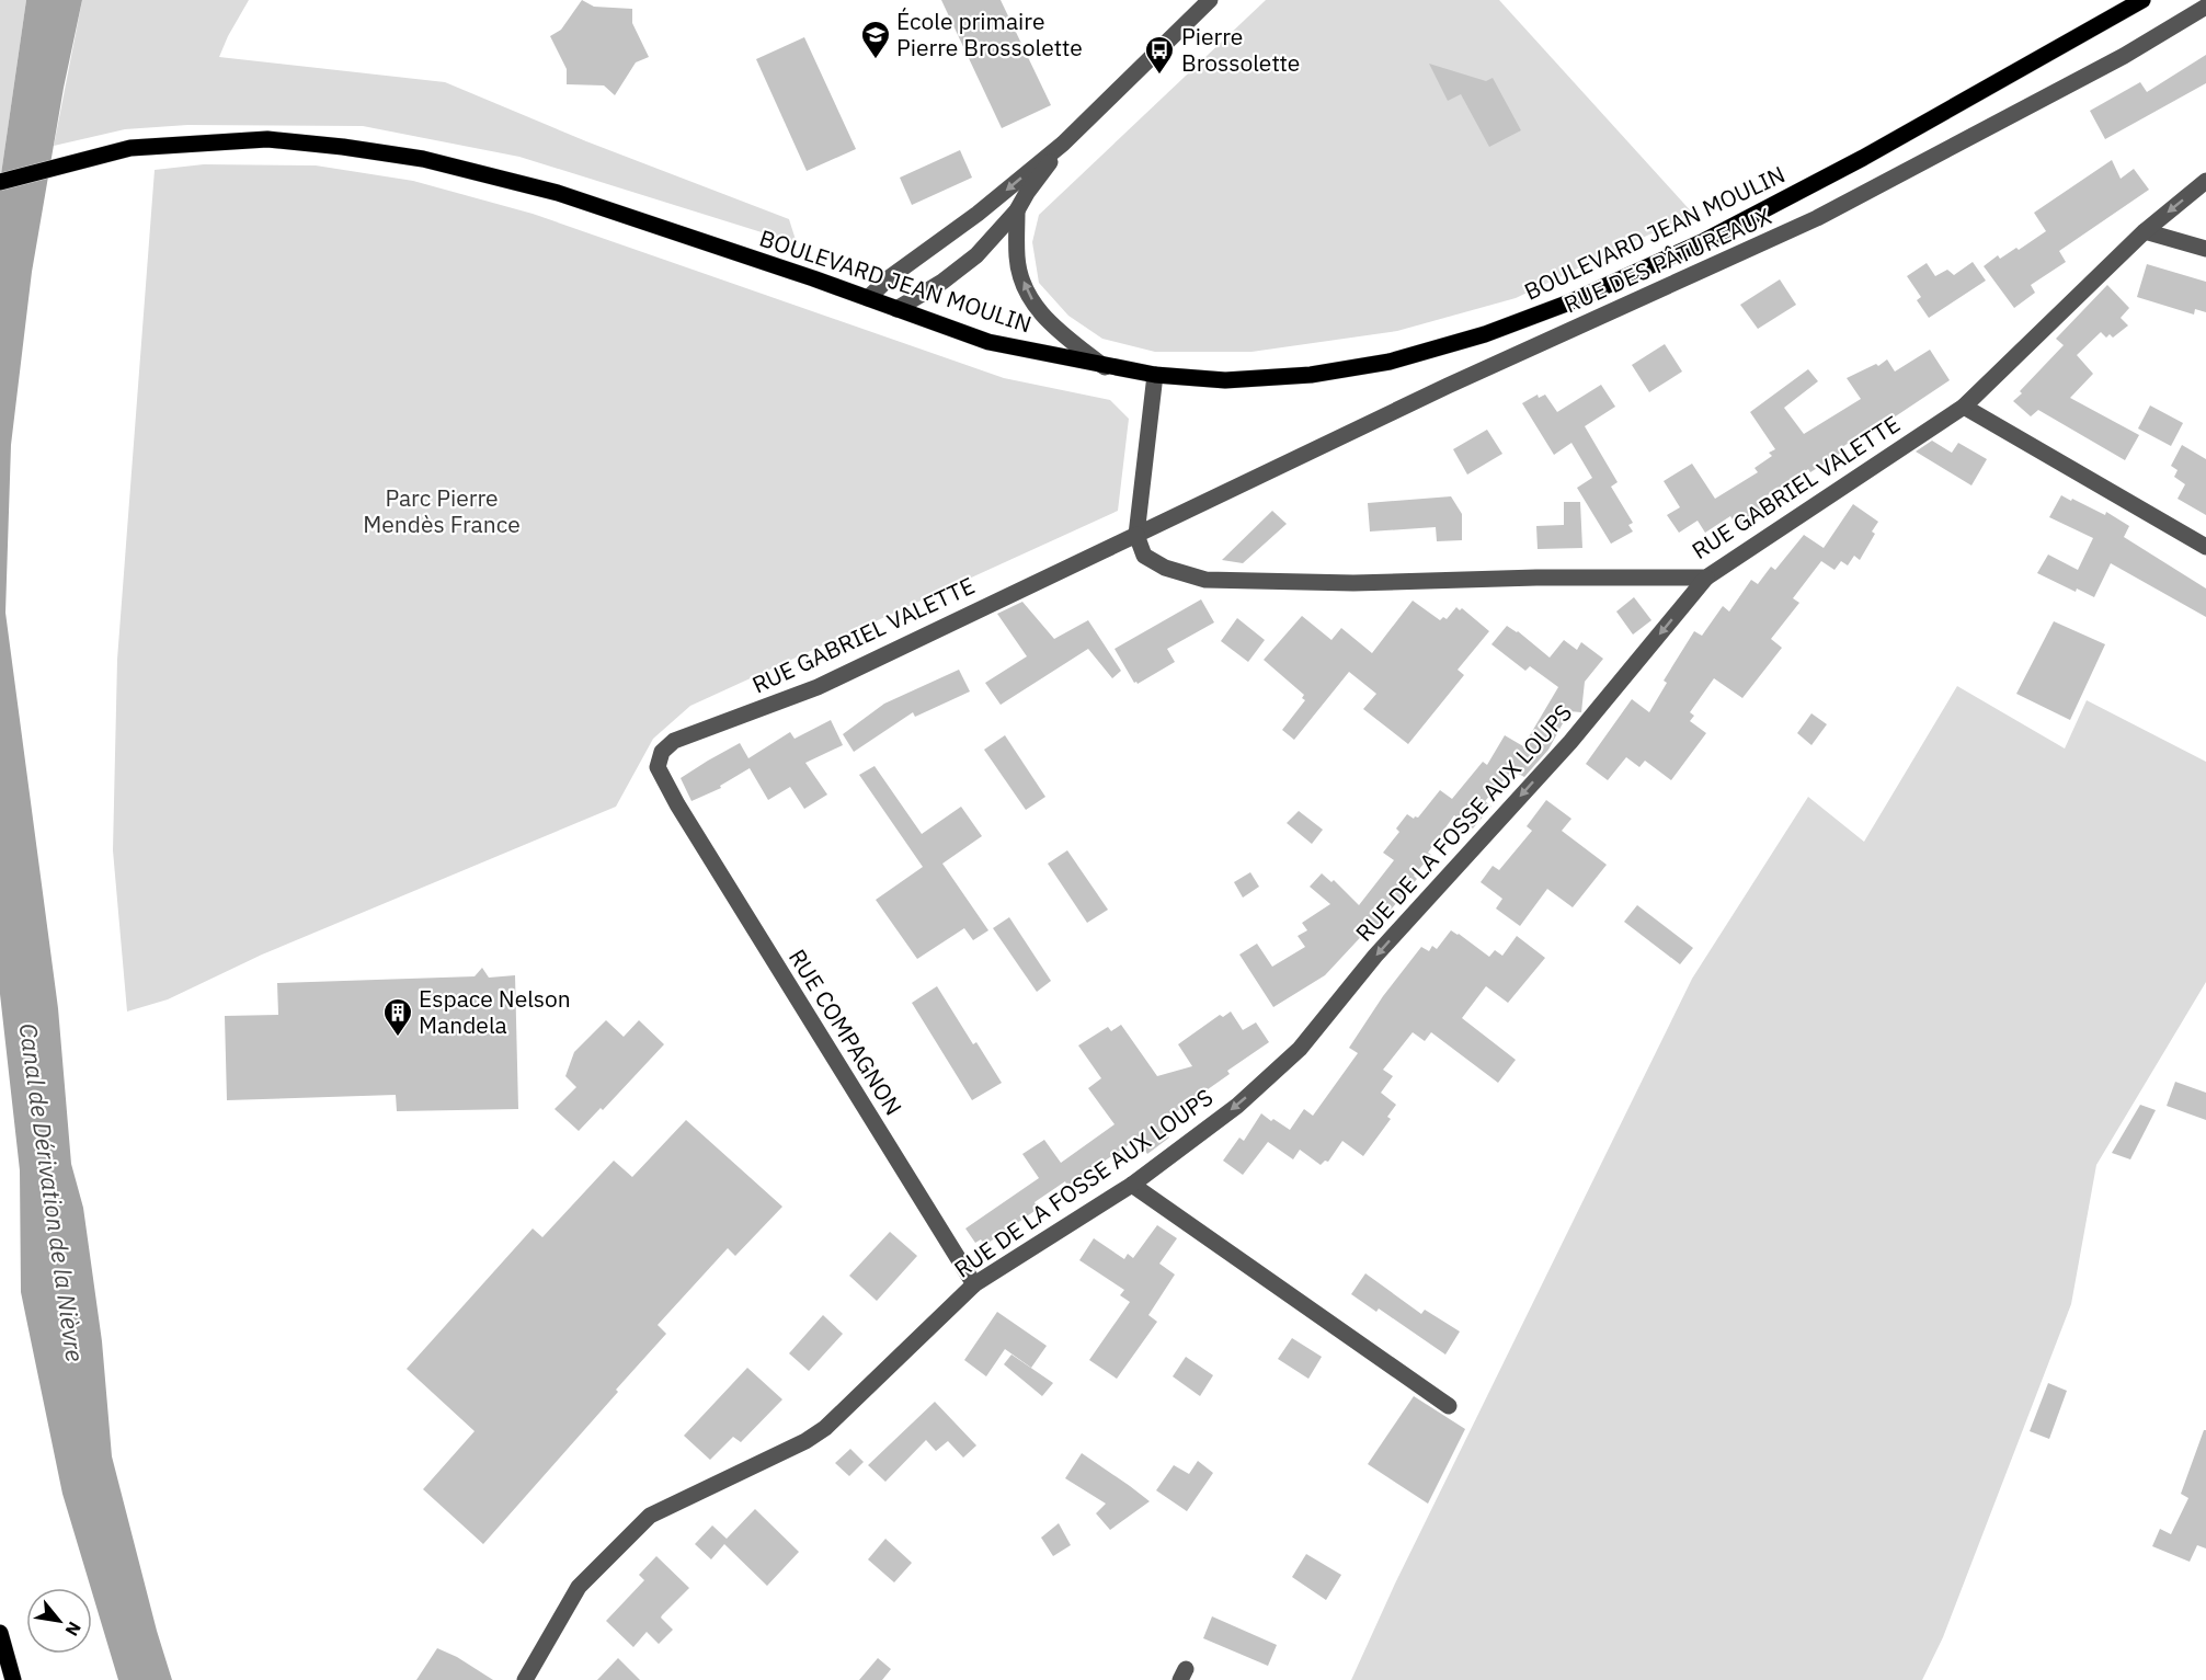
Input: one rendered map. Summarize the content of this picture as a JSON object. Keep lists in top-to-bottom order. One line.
{"streets":{"main road":["BOULEVARD JEAN MOULIN"],"street":["RUE DES PÂTUREAUX","RUE GABRIEL VALETTE","RUE DE LA FOSSE AUX LOUPS","RUE COMPAGNON"]},"crossings":[["RUE DES PÂTUREAUX","RUE GABRIEL VALETTE"],["RUE GABRIEL VALETTE","RUE DE LA FOSSE AUX LOUPS"],["RUE GABRIEL VALETTE","RUE COMPAGNON"],["RUE DE LA FOSSE AUX LOUPS","RUE COMPAGNON"]],"one_way":["RUE DE LA FOSSE AUX LOUPS"],"water":["Canal de Dérivation de la Nièvre"],"parks":["Parc Pierre Mendès France"],"places":{"school or university":["École primaire Pierre Brossolette"],"bus stop":["Pierre Brossolette"],"building":["Espace Nelson Mandela"]},"north":"bottom right"}
